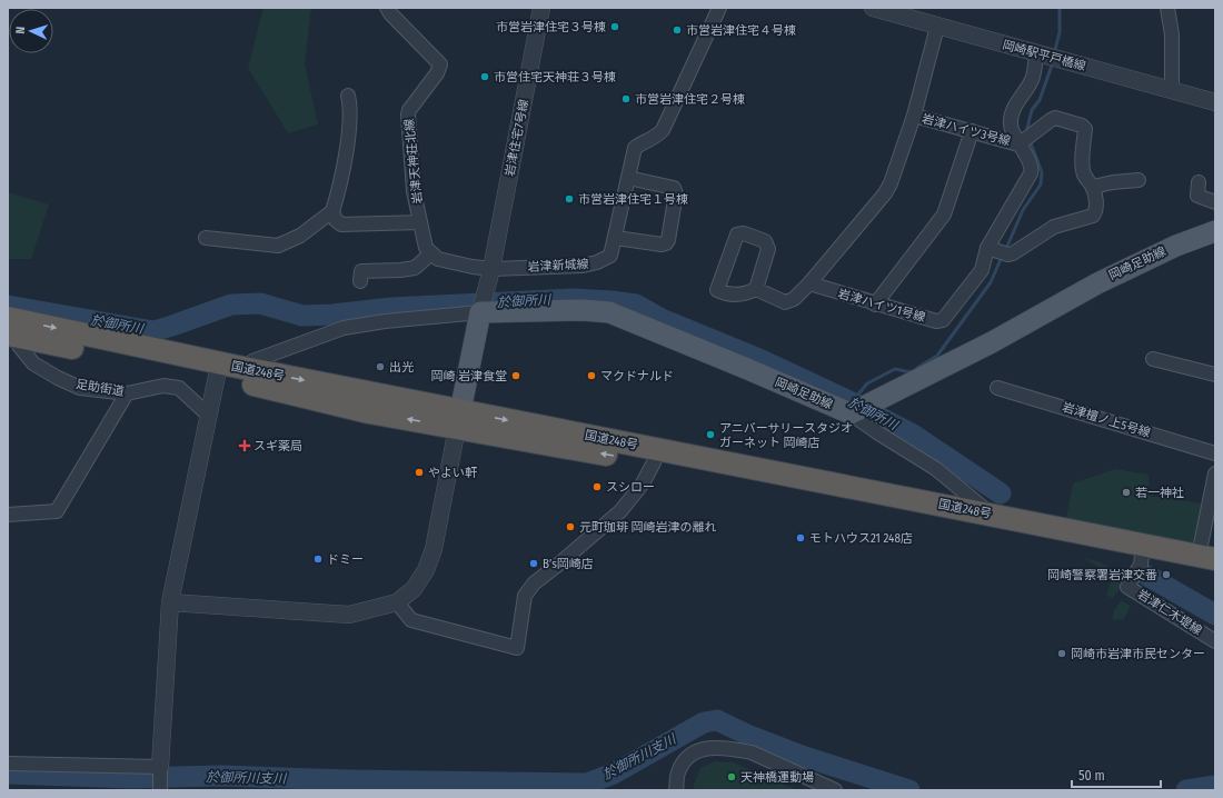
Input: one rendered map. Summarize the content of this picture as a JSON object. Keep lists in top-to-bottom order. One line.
{"streets":{"highway":["国道248号"],"main road":["岡崎足助線"],"street":["岡崎駅平戸橋線","岩津ハイツ3号線","岩津住宅7号線","岩津天神荘北線","岩津新城線","岩津ハイツ1号線","足助街道","岩津檀ノ上5号線","岩津仁木堤線"]},"crossings":[["岡崎駅平戸橋線","岩津ハイツ1号線"],["岩津ハイツ3号線","岩津ハイツ1号線"],["岩津住宅7号線","岡崎足助線"],["岩津住宅7号線","岩津新城線"],["国道248号","足助街道"],["国道248号","岩津仁木堤線"]],"water":["於御所川","於御所川支川"],"places":{"other":["市営岩津住宅３号棟","市営岩津住宅４号棟","市営住宅天神荘３号棟","市営岩津住宅２号棟","市営岩津住宅１号棟","出光","岡崎 岩津食堂","マクドナルド","アニバーサリースタジオ ガーネット 岡崎店","やよい軒","スシロー","若一神社","元町珈琲 岡崎岩津の離れ","モトハウス21 248店","ドミー","B’s岡崎店","岡崎警察署岩津交番","岡崎市岩津市民センター","天神橋運動場"],"health":["スギ薬局"]},"scale_bar":"50 m","north":"left"}
